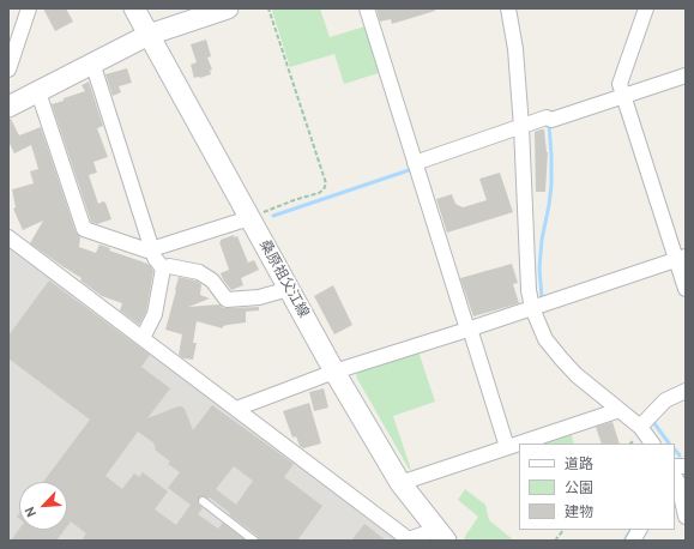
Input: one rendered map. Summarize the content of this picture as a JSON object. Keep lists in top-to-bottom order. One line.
{"streets":{"main road":["桑原祖父江線"]},"legend":["道路","公園","建物"],"north":"bottom left"}
